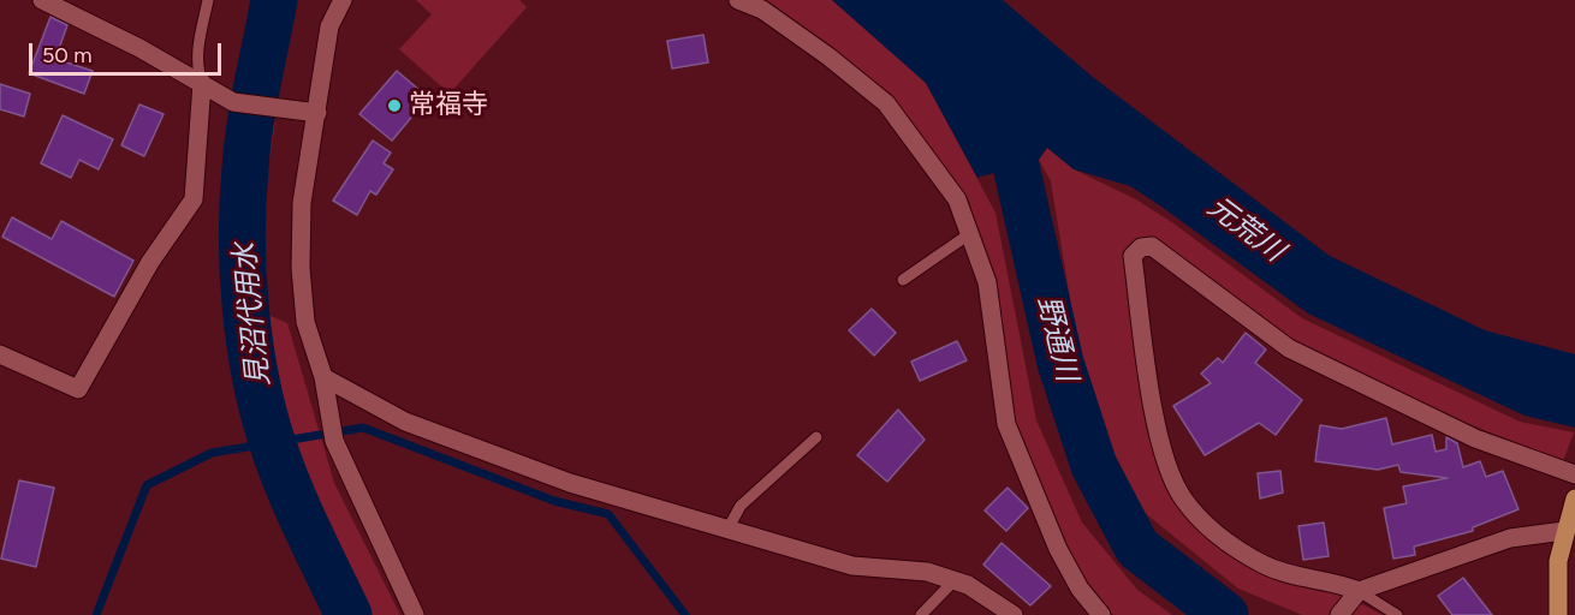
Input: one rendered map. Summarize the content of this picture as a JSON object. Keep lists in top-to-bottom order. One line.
{"water":["元荒川","見沼代用水","野通川"],"places":["常福寺"],"scale_bar":"50 m"}
